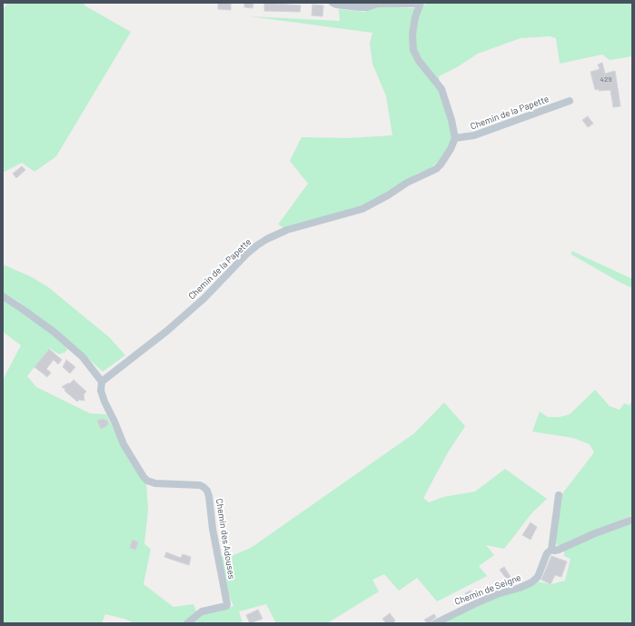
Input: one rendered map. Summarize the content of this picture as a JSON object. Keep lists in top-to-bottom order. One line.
{"streets":{"street":["Chemin de la Papette","Chemin des Adouses","Chemin de Seigne"]},"crossings":[["Chemin de la Papette","Chemin des Adouses"]],"house_numbers":["429"]}
